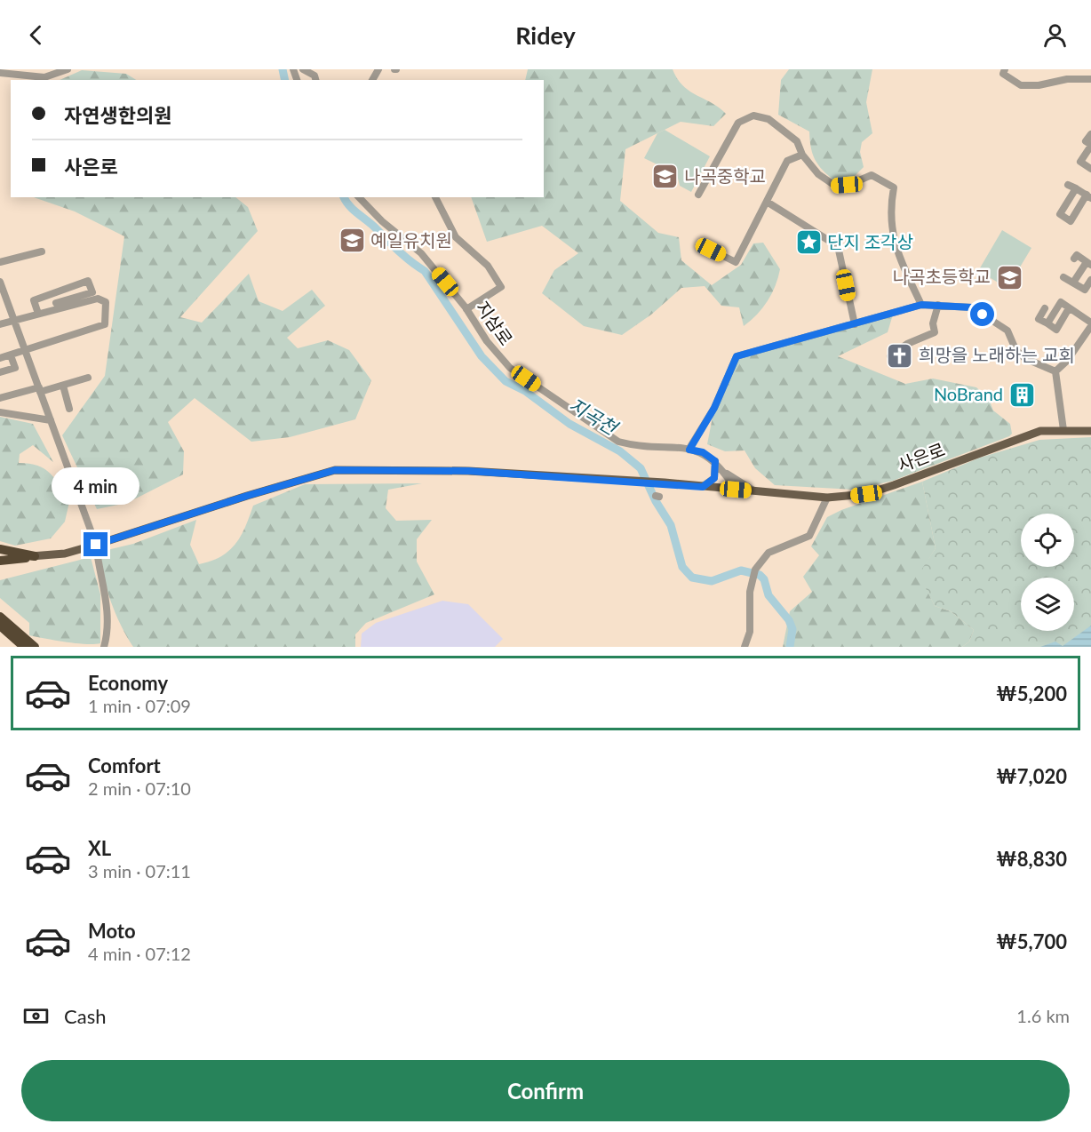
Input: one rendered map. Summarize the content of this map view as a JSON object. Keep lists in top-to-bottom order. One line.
{"streets":{"main road":["사은로"],"street":["지삼로"]},"crossings":[["지삼로","사은로"]],"water":["지곡천"],"places":{"school or university":["나곡중학교","예일유치원","나곡초등학교"],"place":["단지 조각상"],"church":["희망을 노래하는 교회"],"building":["NoBrand"]},"page":{"header":"Ridey","banner":["자연생한의원","사은로"],"bubble":"4 min","list":[{"name":"Economy","note":"1 min · 07:09","value":"₩5,200"},{"name":"Comfort","note":"2 min · 07:10","value":"₩7,020"},{"name":"XL","note":"3 min · 07:11","value":"₩8,830"},{"name":"Moto","note":"4 min · 07:12","value":"₩5,700"}],"pay":["Cash","1.6 km"],"buttons":"Confirm"}}
